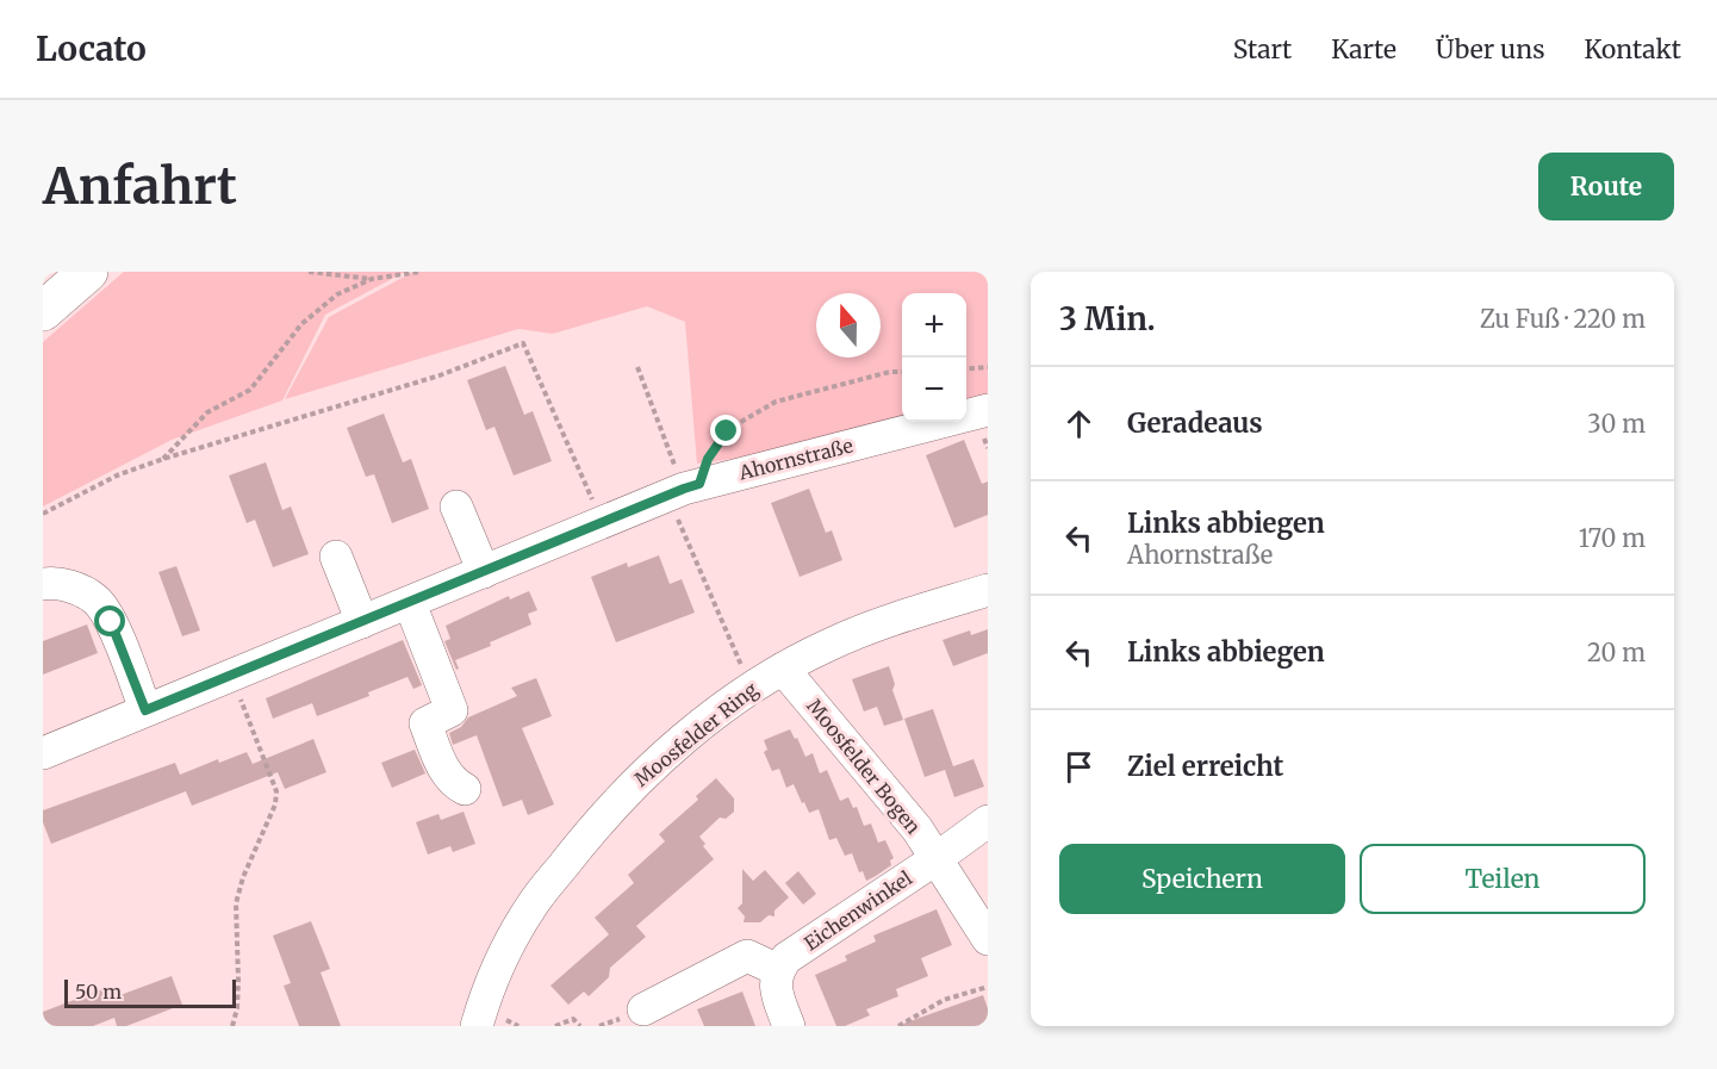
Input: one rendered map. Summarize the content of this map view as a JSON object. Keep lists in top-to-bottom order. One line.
{"streets":{"street":["Ahornstraße","Moosfelder Ring","Moosfelder Bogen","Eichenwinkel"]},"crossings":[["Moosfelder Ring","Moosfelder Bogen"],["Moosfelder Bogen","Eichenwinkel"]],"scale_bar":"50 m","north":"top","page":{"header":"Locato","nav":["Start","Karte","Über uns","Kontakt"],"buttons":["Route",["Speichern","Teilen"]],"title":"Anfahrt","heading":["3 Min.","Zu Fuß · 220 m"],"map_buttons":["+","−"],"list":[["Geradeaus","30 m"],["Links abbiegen","Ahornstraße","170 m"],["Links abbiegen","20 m"],"Ziel erreicht"],"scale":"50 m"}}
